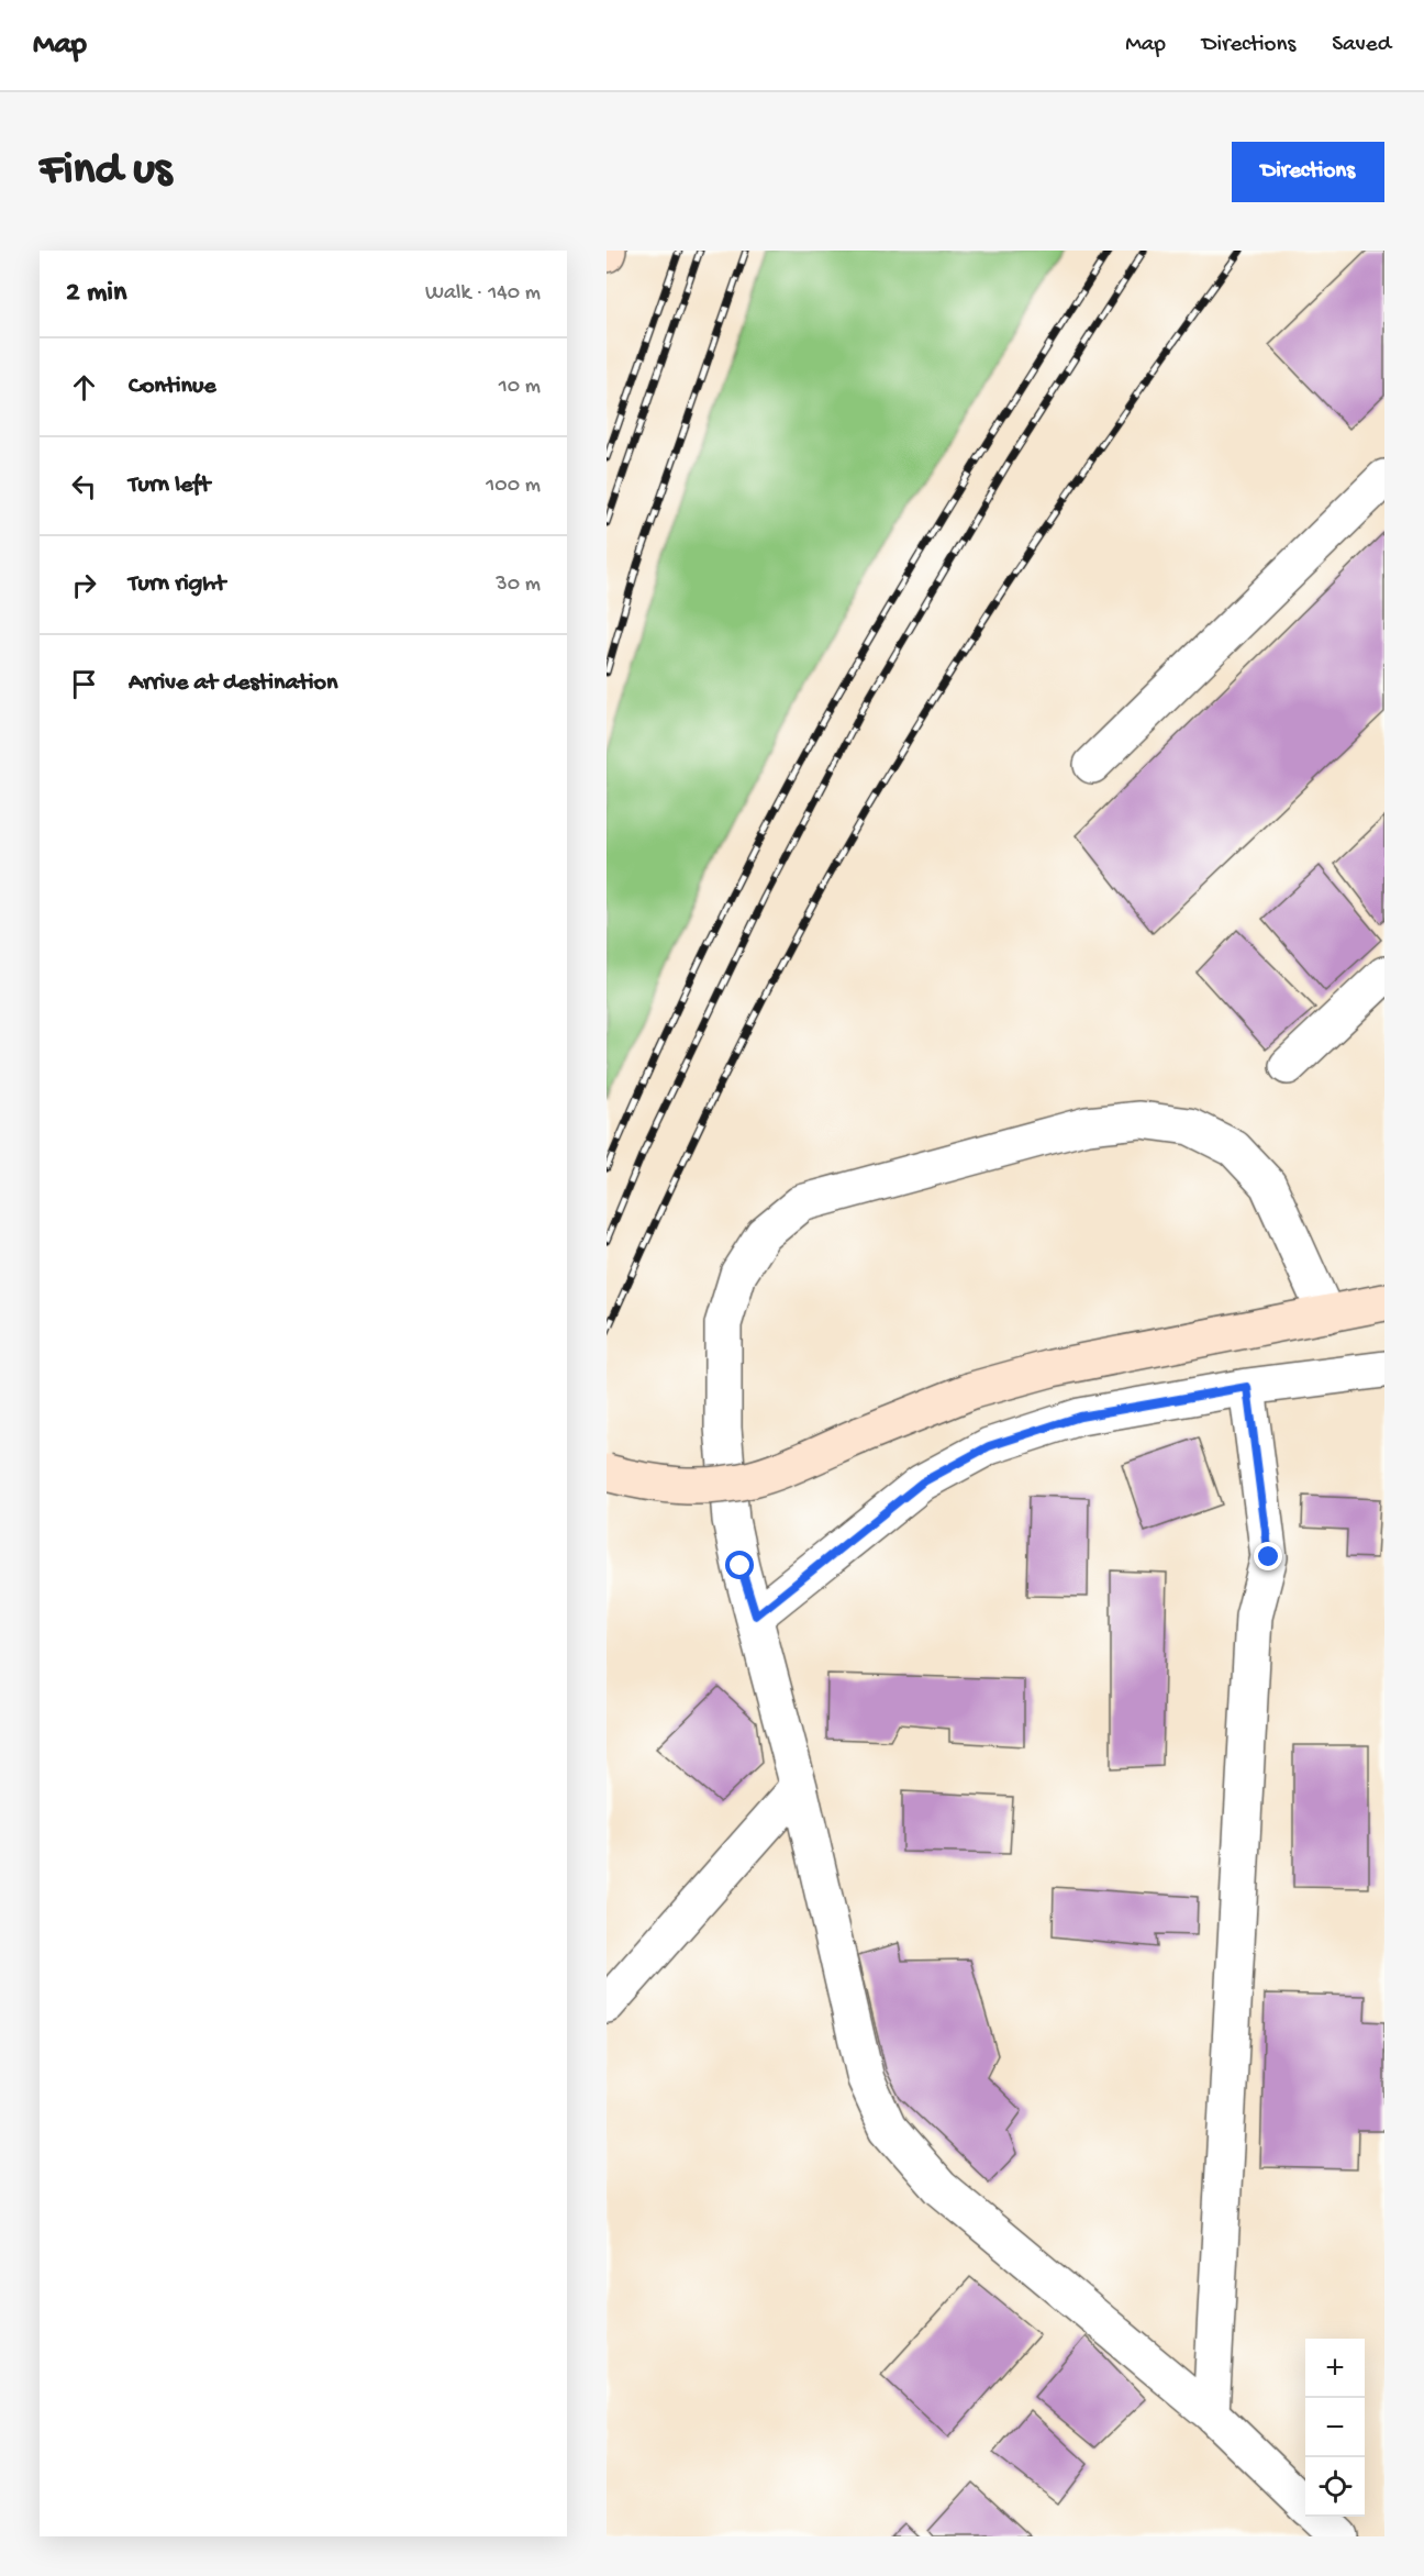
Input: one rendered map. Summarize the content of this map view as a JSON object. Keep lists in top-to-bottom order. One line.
{"page":{"header":"Map","nav":["Map","Directions","Saved"],"buttons":"Directions","title":"Find us","heading":["2 min","Walk · 140 m"],"list":[["Continue","10 m"],["Turn left","100 m"],["Turn right","30 m"],"Arrive at destination"],"map_buttons":["+","−"]}}
